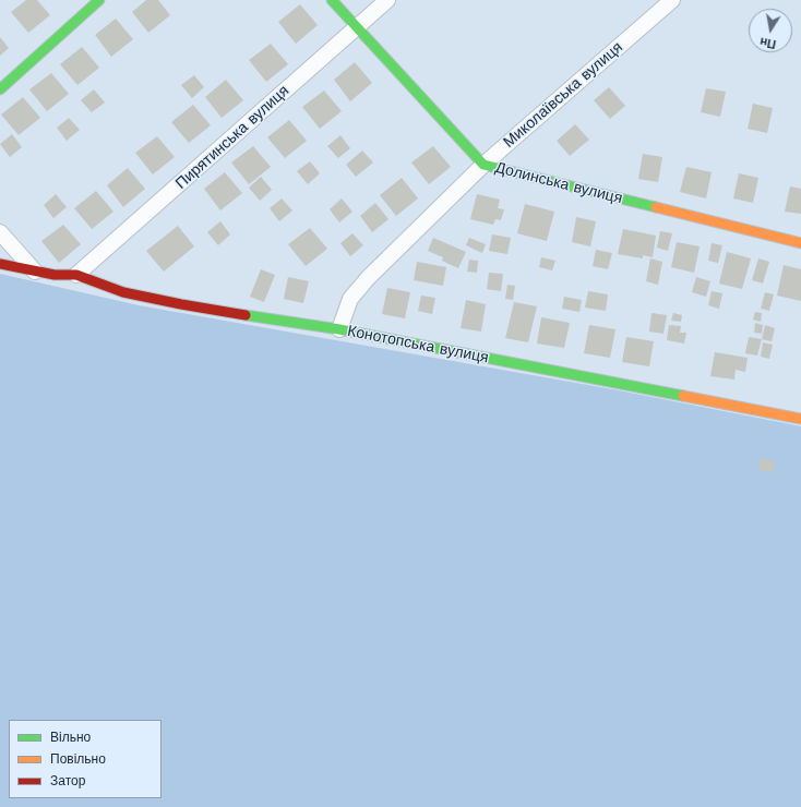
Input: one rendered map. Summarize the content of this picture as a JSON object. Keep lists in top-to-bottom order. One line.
{"streets":{"street":["Миколаївська вулиця","Пирятинська вулиця","Долинська вулиця","Конотопська вулиця"]},"crossings":[["Миколаївська вулиця","Долинська вулиця"],["Миколаївська вулиця","Конотопська вулиця"],["Пирятинська вулиця","Долинська вулиця"],["Пирятинська вулиця","Конотопська вулиця"]],"legend":["Вільно","Повільно","Затор"],"north":"bottom"}
